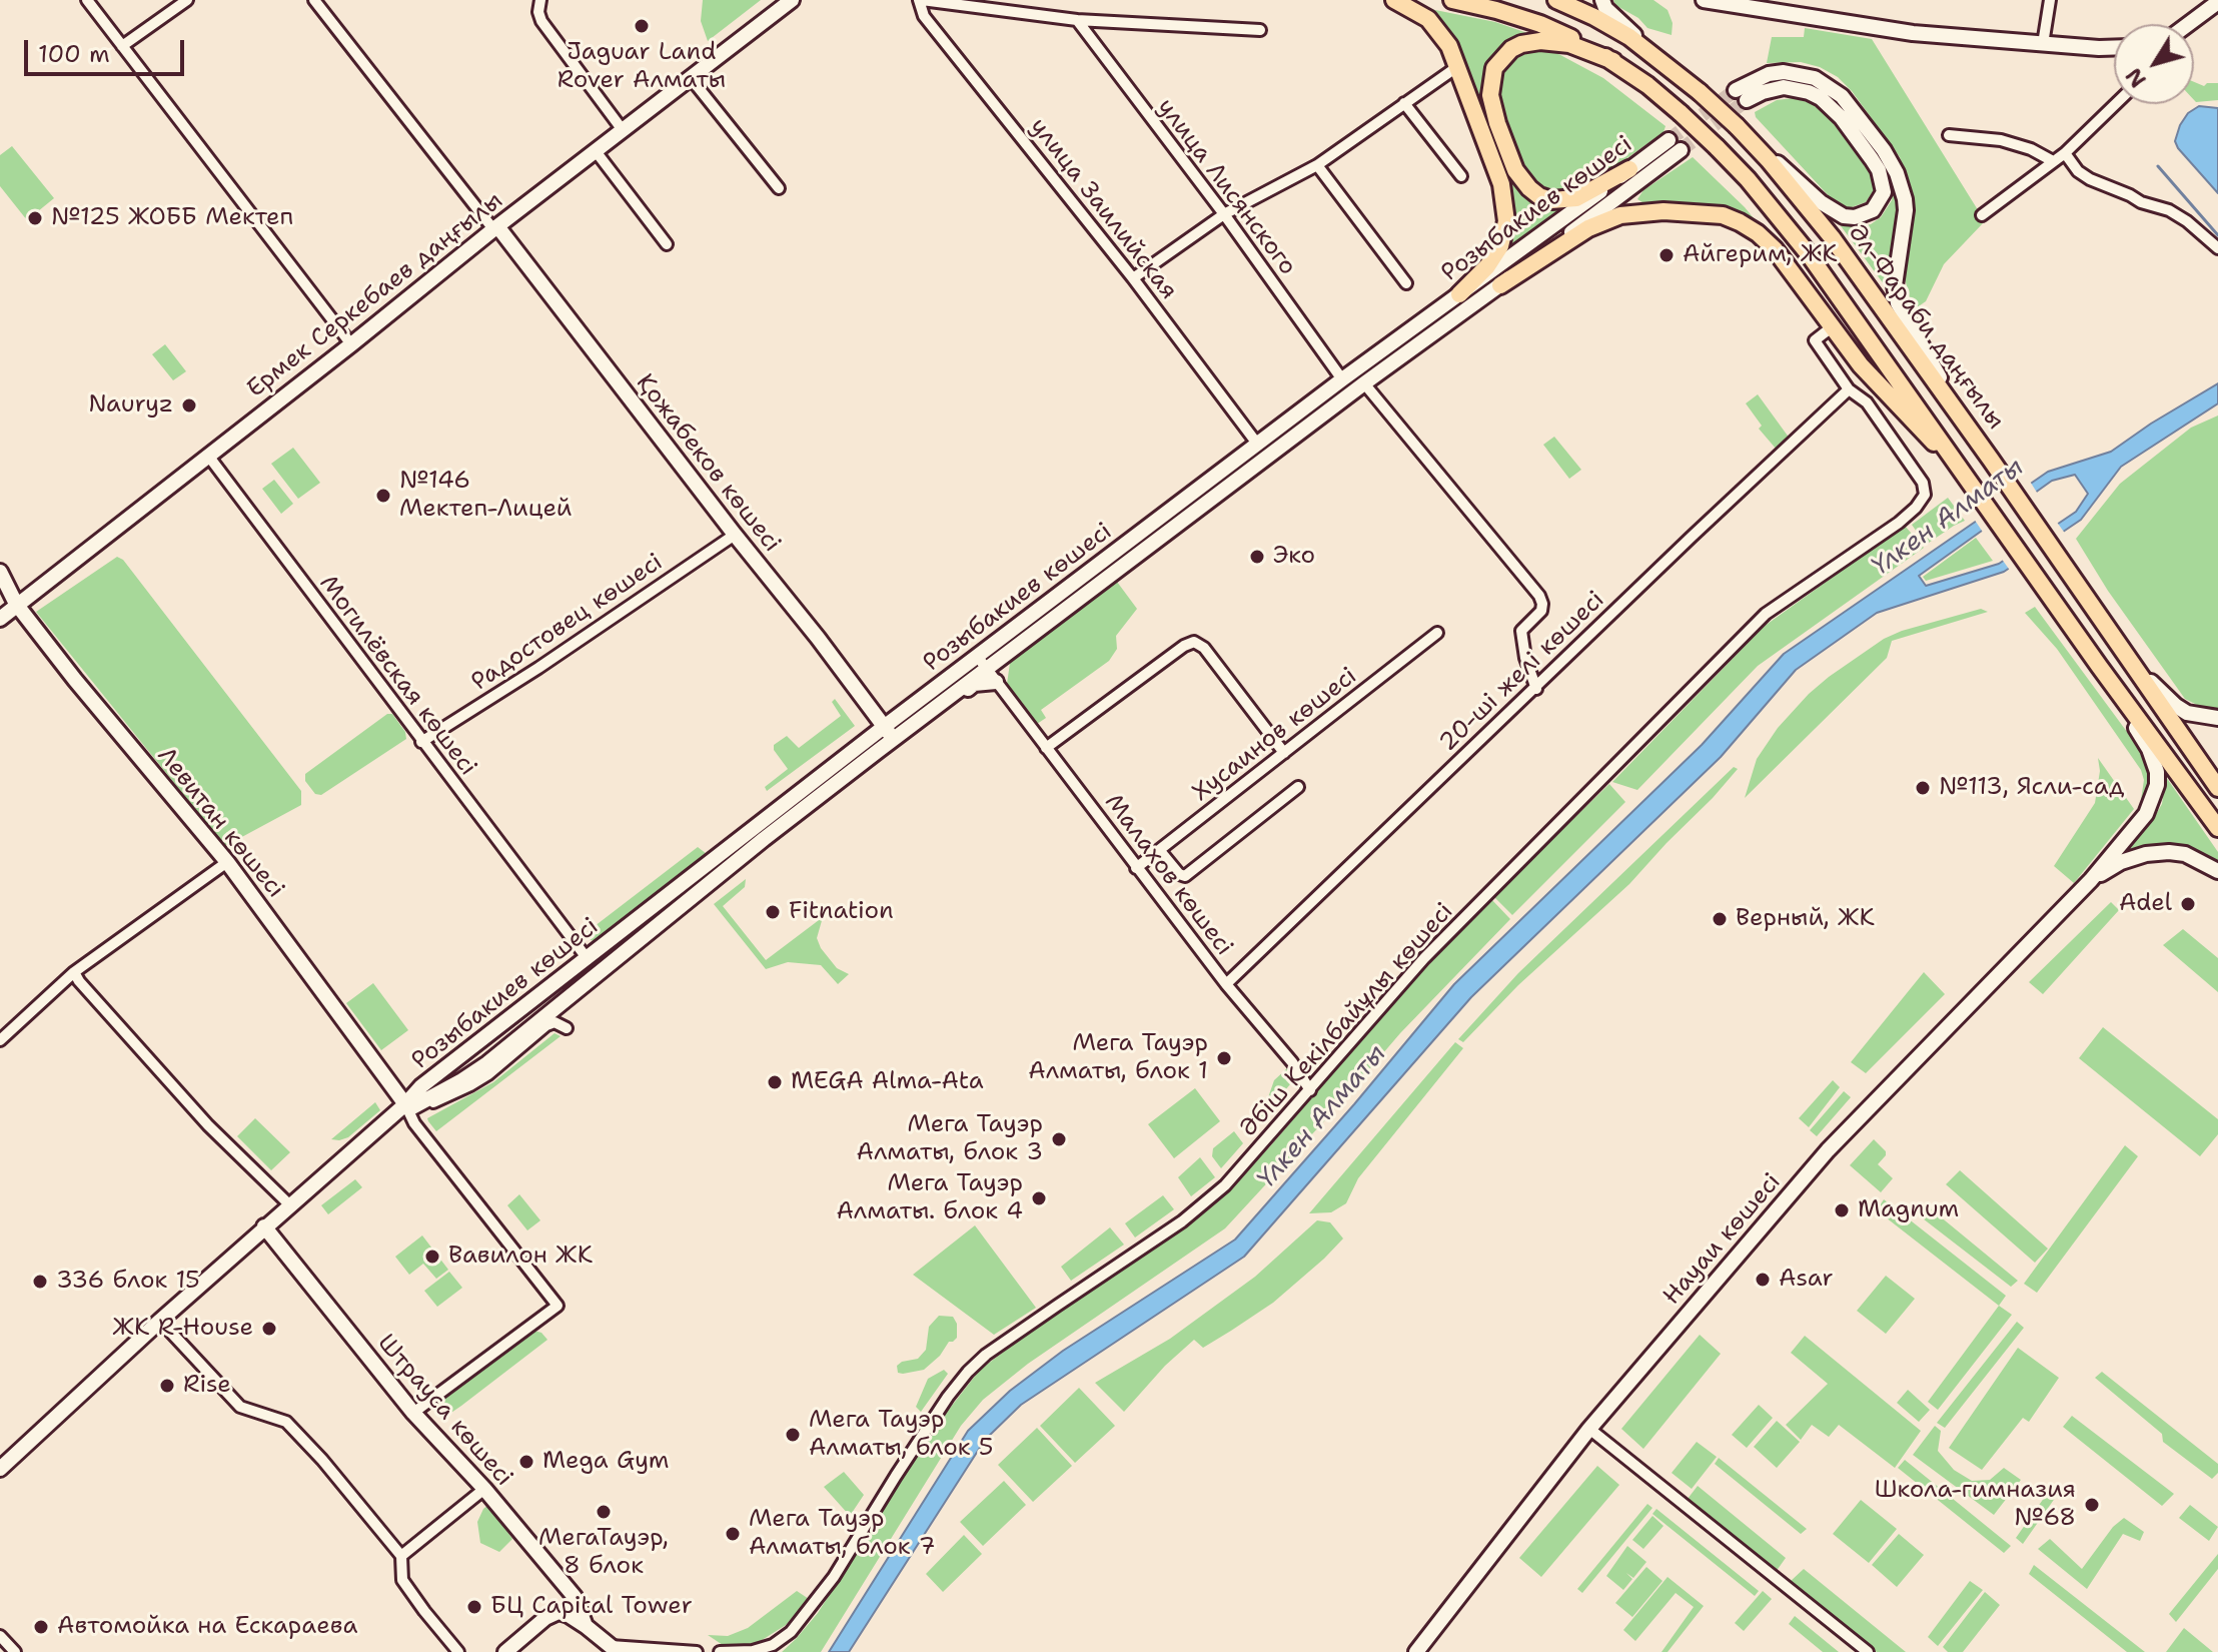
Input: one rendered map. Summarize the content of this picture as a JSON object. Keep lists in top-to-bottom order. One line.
{"streets":{"main road":["Әл-Фараби даңғылы"],"street":["улица Лисянского","улица Заилийская","Розыбакиев көшесі","Ермек Серкебаев даңғылы","Қожабеков көшесі","Радостовец көшесі","20-ші желі көшесі","Могилёвская көшесі","Хусаинов көшесі","Левитан көшесі","Малахов көшесі","Әбіш Кекілбайұлы көшесі","Науаи көшесі","Штрауса көшесі"]},"crossings":[["улица Лисянского","Розыбакиев көшесі"],["улица Заилийская","Розыбакиев көшесі"],["Розыбакиев көшесі","Қожабеков көшесі"],["Розыбакиев көшесі","Могилёвская көшесі"],["Розыбакиев көшесі","Левитан көшесі"],["Розыбакиев көшесі","Малахов көшесі"],["Розыбакиев көшесі","Штрауса көшесі"],["Ермек Серкебаев даңғылы","Қожабеков көшесі"],["Ермек Серкебаев даңғылы","Могилёвская көшесі"],["Ермек Серкебаев даңғылы","Левитан көшесі"],["Қожабеков көшесі","Радостовец көшесі"],["Радостовец көшесі","Могилёвская көшесі"],["20-ші желі көшесі","Малахов көшесі"],["20-ші желі көшесі","Әбіш Кекілбайұлы көшесі"],["Хусаинов көшесі","Малахов көшесі"],["Малахов көшесі","Әбіш Кекілбайұлы көшесі"]],"water":["Үлкен Алматы"],"places":["Jaguar Land Rover Алматы","№125 ЖОББ Мектеп","Айгерим, ЖК","Nauryz","№146 Мектеп-Лицей","Эко","№113, Ясли-сад","Adel","Fitnation","Верный, ЖК","Мега Тауэр Алматы, блок 1","MEGA Alma-Ata","Мега Тауэр Алматы, блок 3","Мега Тауэр Алматы. блок 4","Magnum","Вавилон ЖК","Asar","336 блок 15","ЖК R-House","Rise","Мега Тауэр Алматы, блок 5","Mega Gym","Школа-гимназия №68","МегаТауэр, 8 блок","Мега Тауэр Алматы, блок 7","БЦ Capital Tower","Автомойка на Ескараева"],"scale_bar":"100 m","north":"bottom left"}
